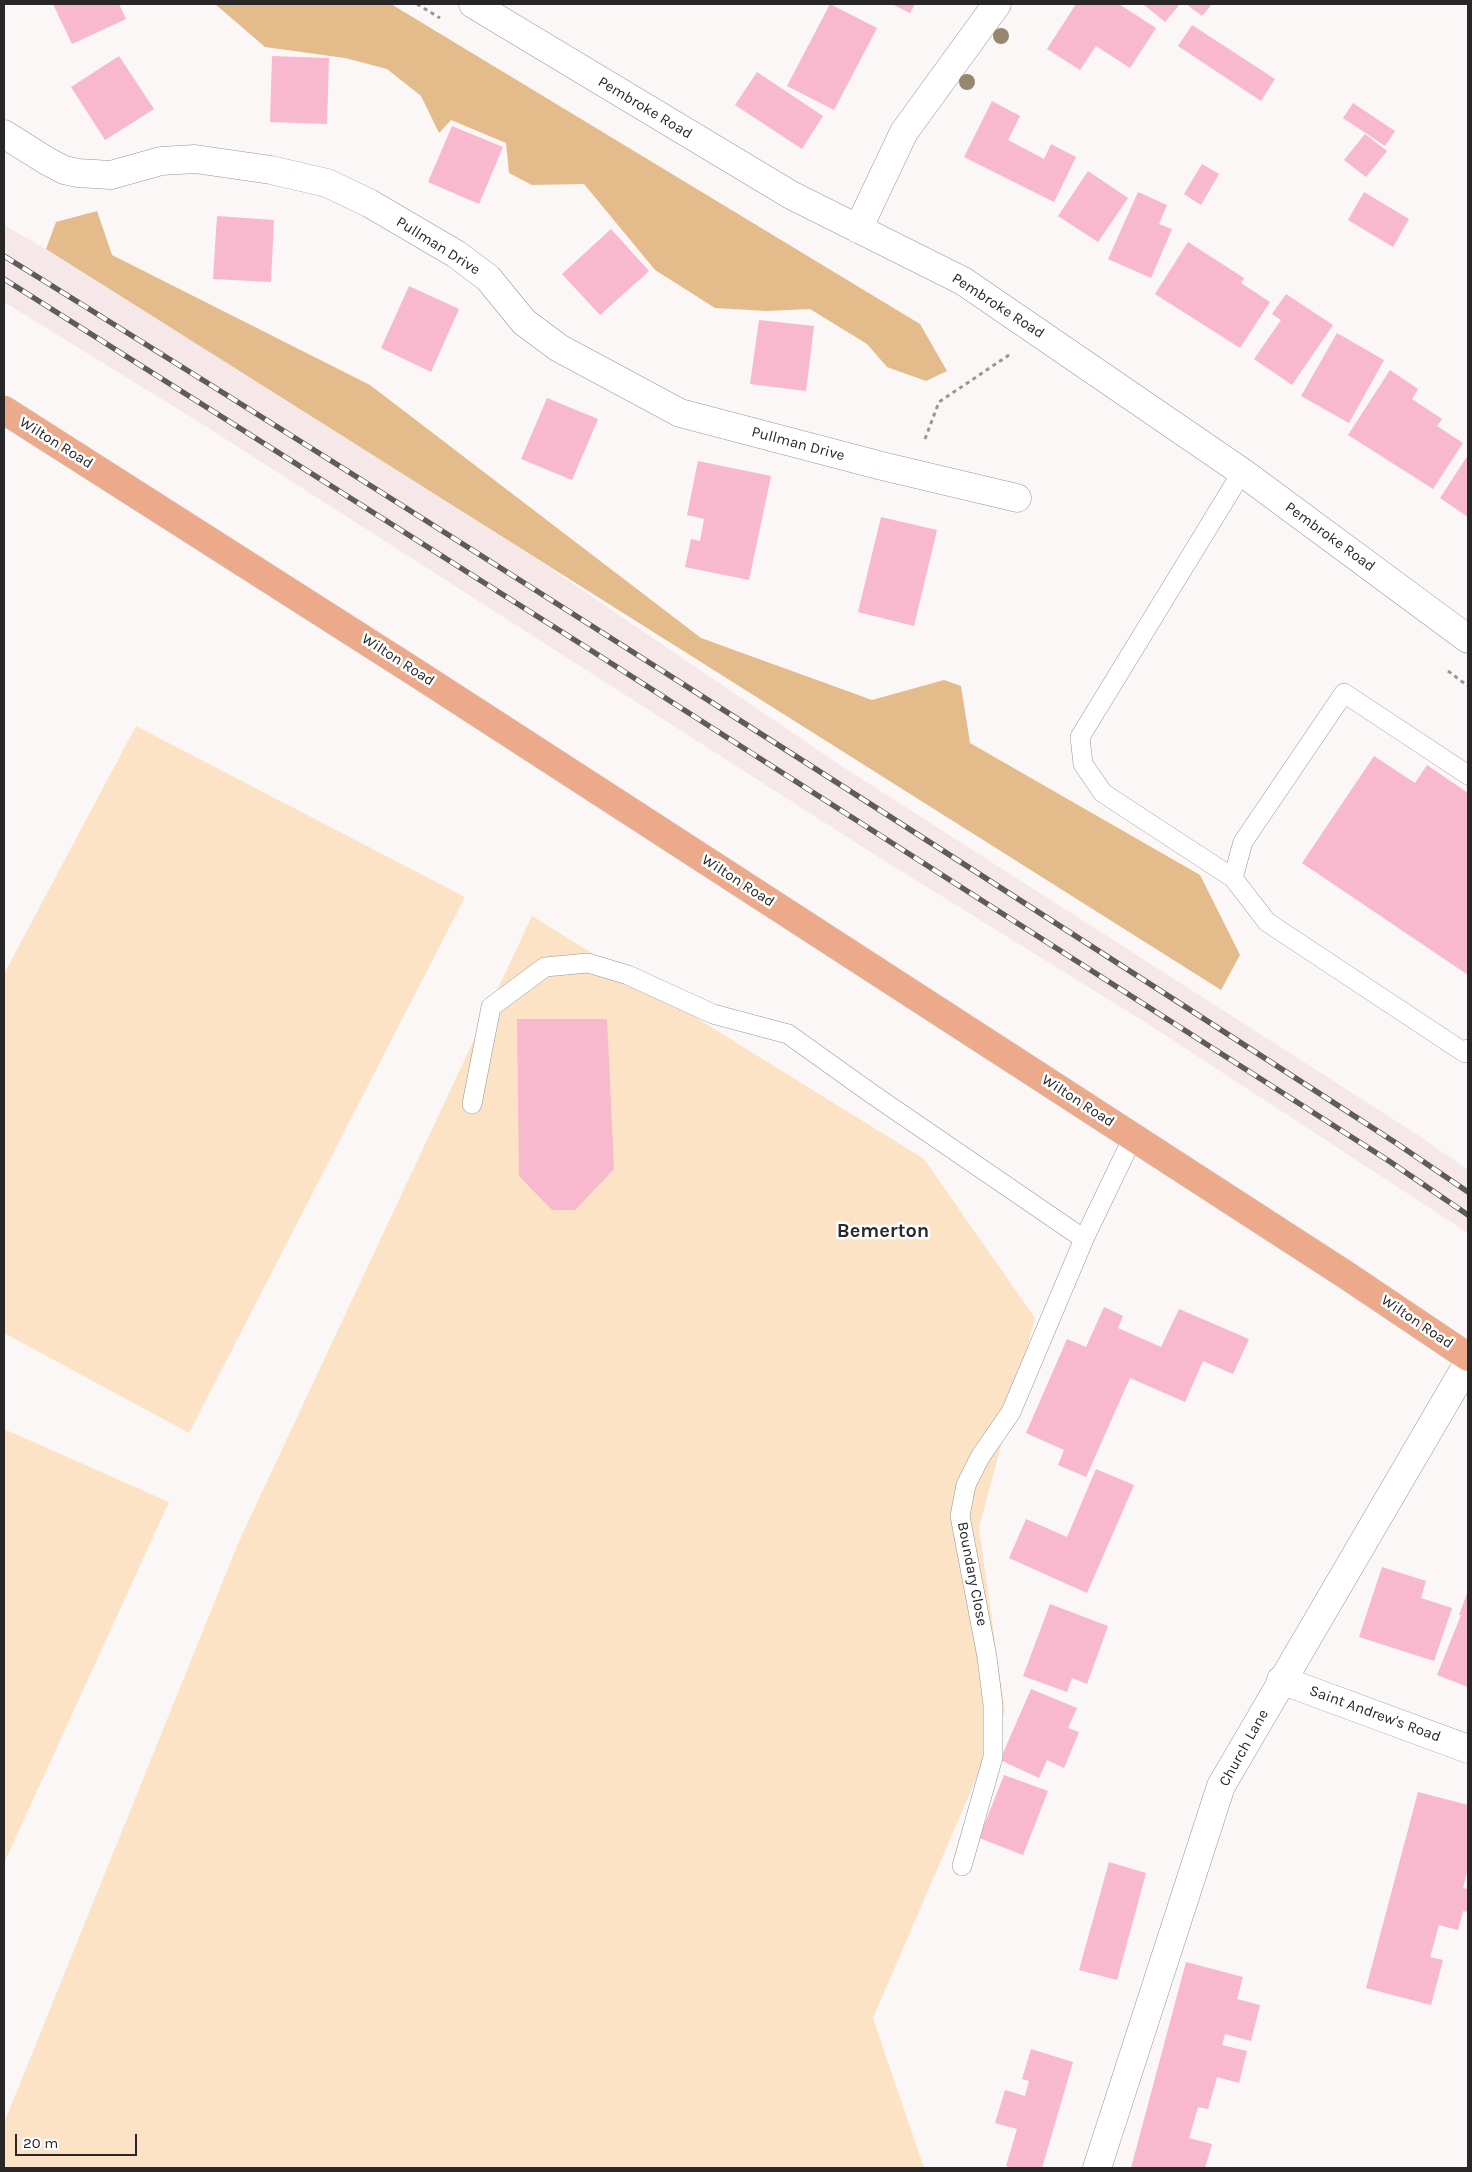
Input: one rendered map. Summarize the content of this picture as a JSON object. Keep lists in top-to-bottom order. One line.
{"streets":{"highway":["Wilton Road"],"street":["Pembroke Road","Pullman Drive","Saint Andrew's Road","Church Lane"],"lane":["Boundary Close"]},"crossings":[["Wilton Road","Boundary Close"],["Saint Andrew's Road","Church Lane"]],"districts":["Bemerton"],"scale_bar":"20 m"}
